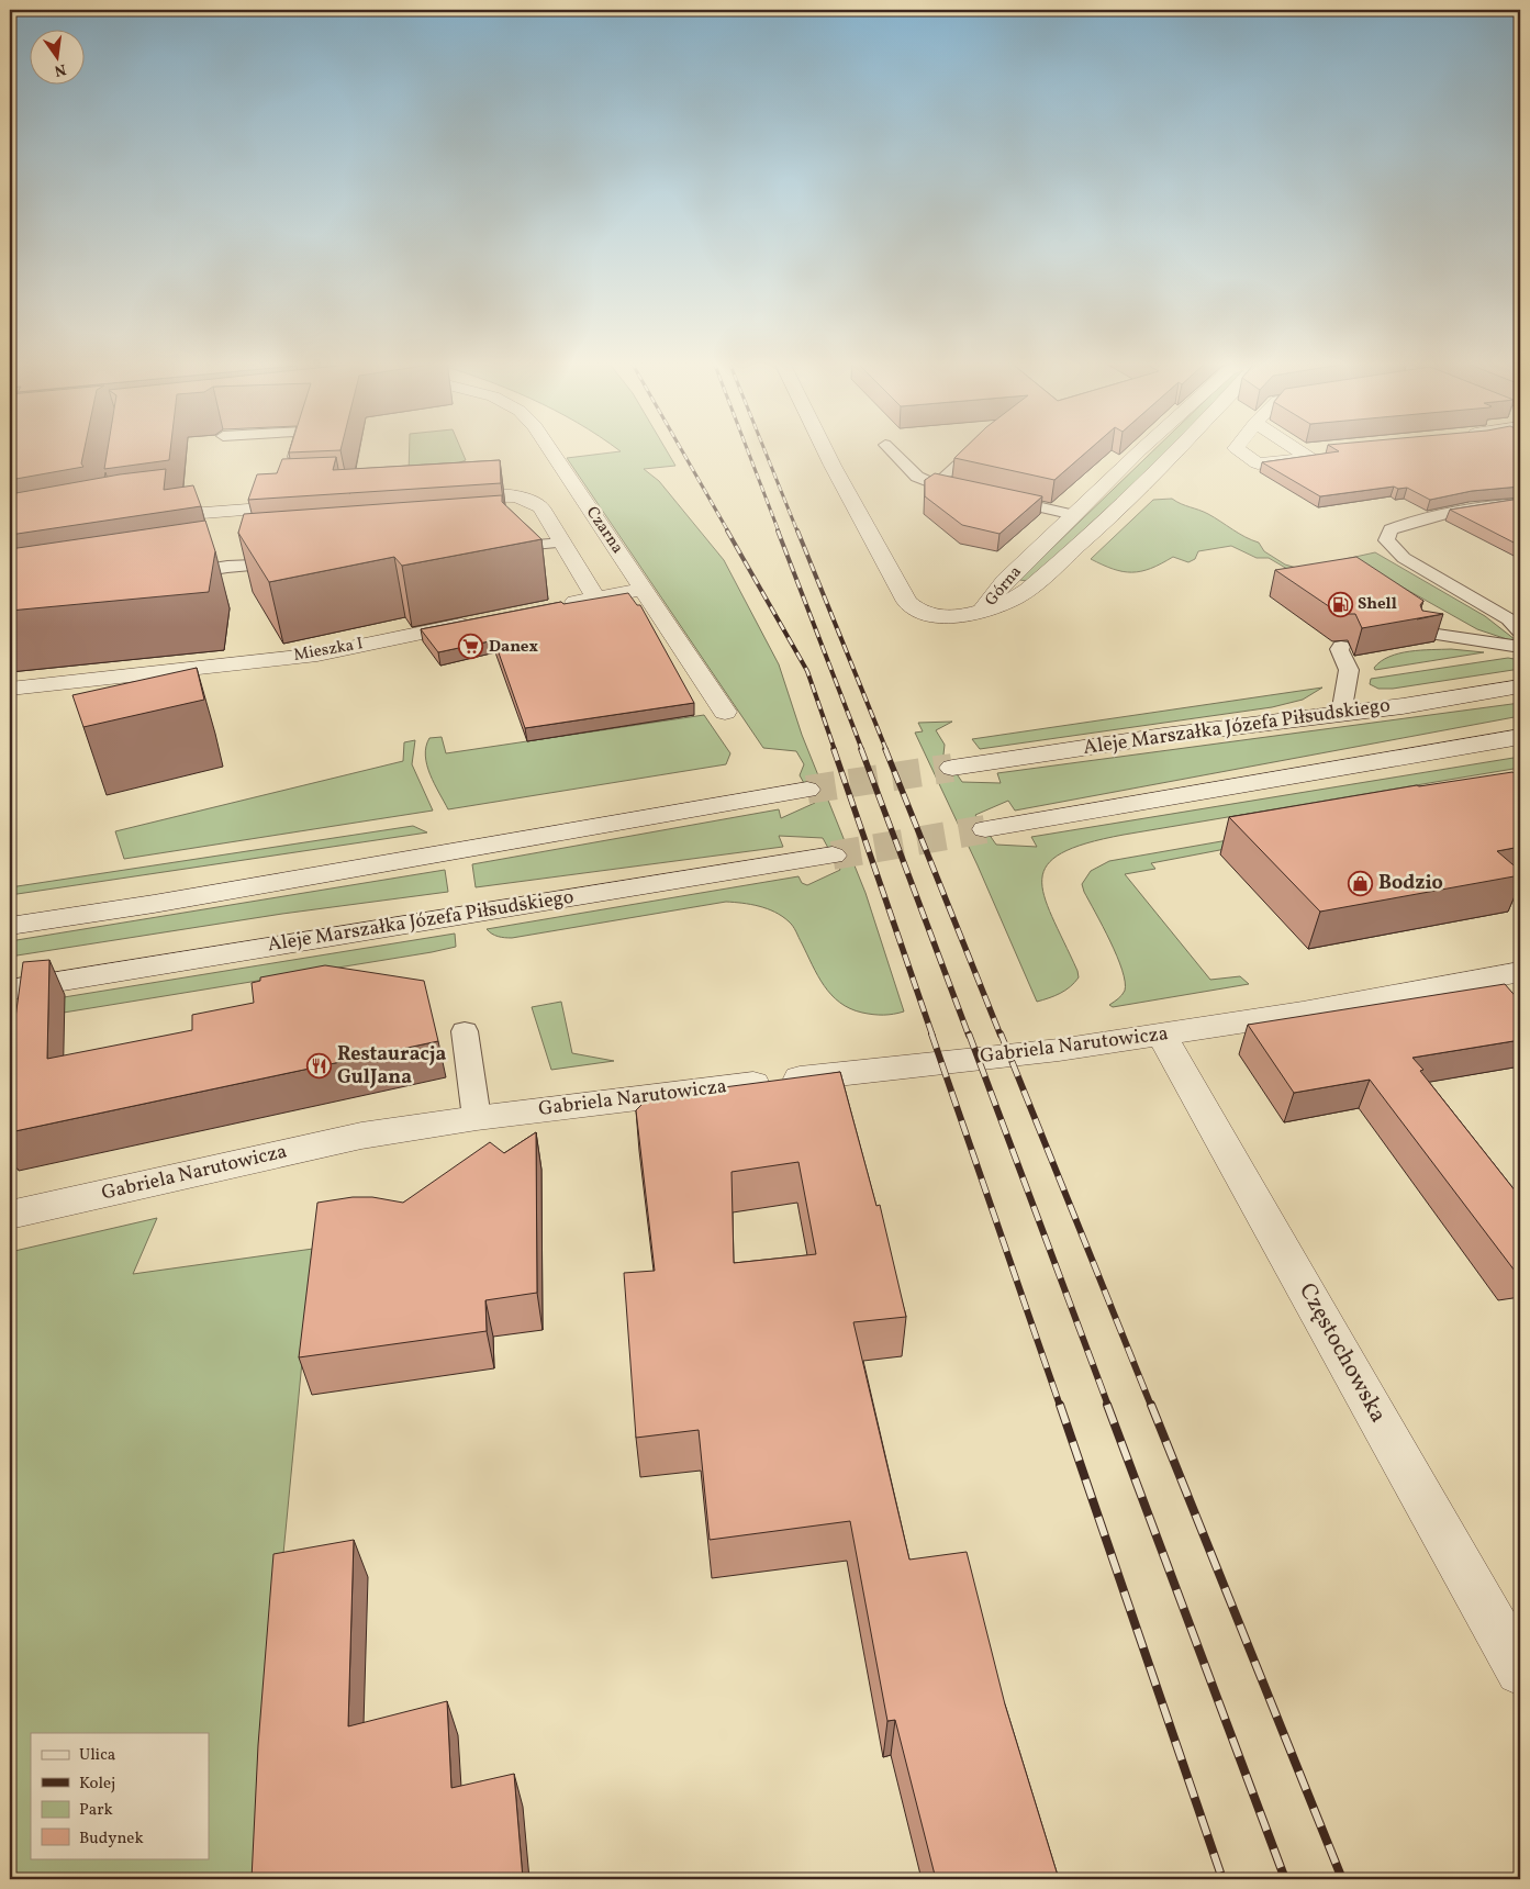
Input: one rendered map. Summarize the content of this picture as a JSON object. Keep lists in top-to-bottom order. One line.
{"streets":{"street":["Czarna","Górna","Mieszka I","Aleje Marszałka Józefa Piłsudskiego","Gabriela Narutowicza","Częstochowska"]},"crossings":[["Gabriela Narutowicza","Częstochowska"]],"places":{"fuel station":["Shell"],"supermarket":["Danex"],"shop":["Bodzio"],"restaurant":["Restauracja GulJana"]},"legend":["Ulica","Kolej","Park","Budynek"],"north":"bottom"}
